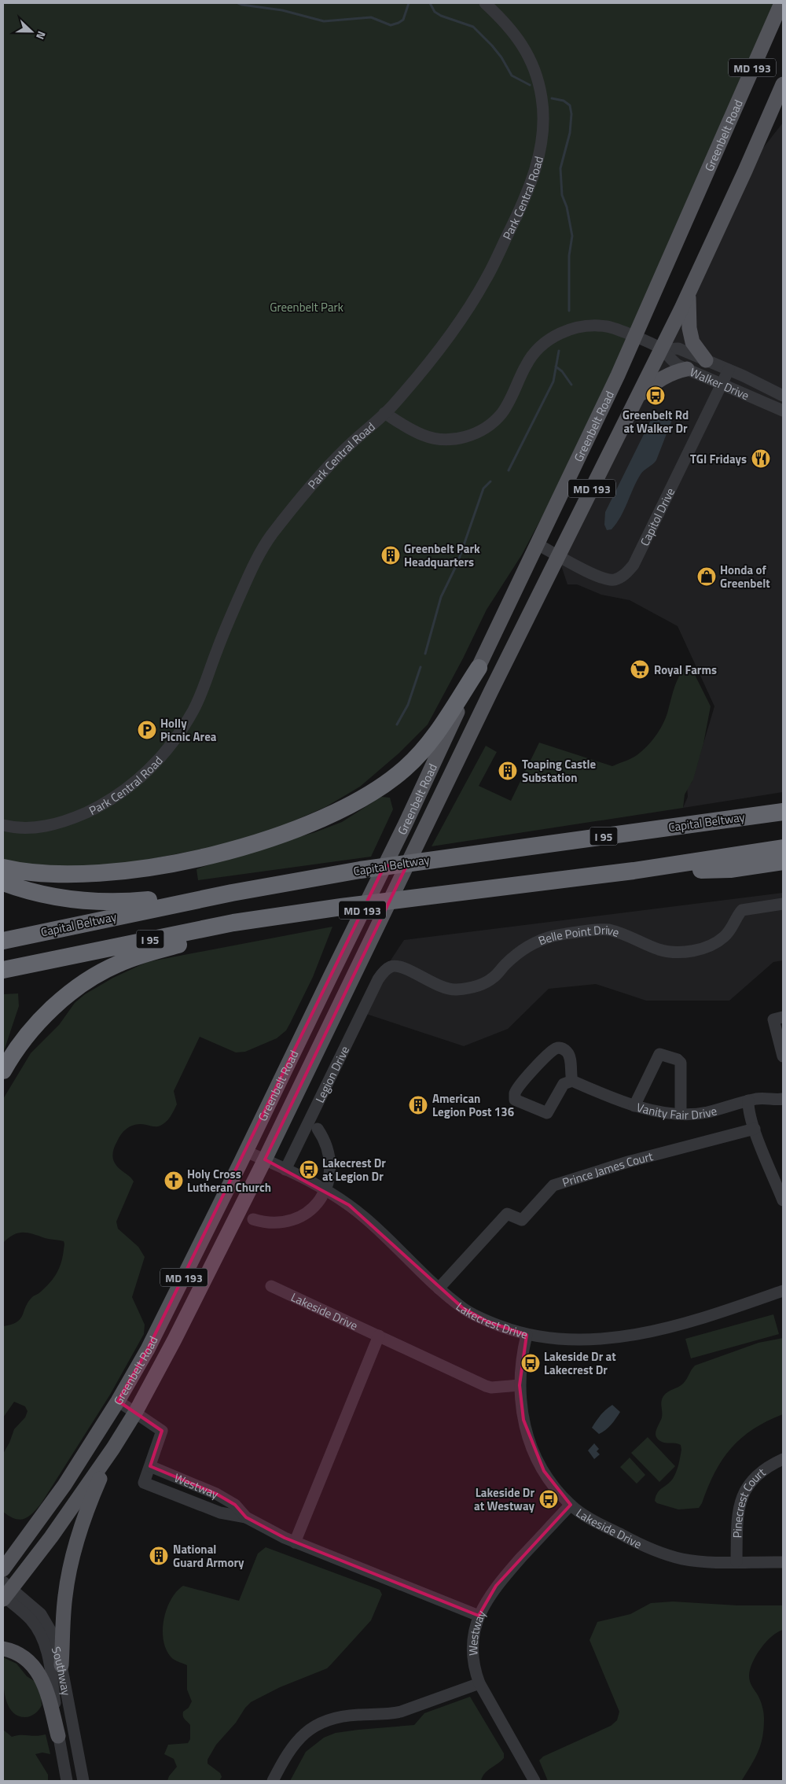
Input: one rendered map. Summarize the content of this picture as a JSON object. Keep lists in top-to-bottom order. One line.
{"streets":{"highway":["Capital Beltway","I 95"],"main road":["MD 193","Greenbelt Road"],"street":["Park Central Road","Walker Drive","Capitol Drive","Belle Point Drive","Legion Drive","Vanity Fair Drive","Prince James Court","Lakeside Drive","Lakecrest Drive","Westway","Pinecrest Court","Southway"]},"crossings":[["Greenbelt Road","Walker Drive"],["Greenbelt Road","Capitol Drive"],["Greenbelt Road","Lakecrest Drive"],["Greenbelt Road","Southway"],["Park Central Road","Walker Drive"],["Walker Drive","Capitol Drive"],["Belle Point Drive","Legion Drive"],["Legion Drive","Lakecrest Drive"],["Prince James Court","Lakecrest Drive"],["Lakeside Drive","Lakecrest Drive"],["Lakeside Drive","Westway"],["Lakeside Drive","Pinecrest Court"]],"parks":["Greenbelt Park"],"places":{"bus stop":["Greenbelt Rd at Walker Dr","Lakecrest Dr at Legion Dr","Lakeside Dr at Lakecrest Dr","Lakeside Dr at Westway"],"restaurant":["TGI Fridays"],"building":["Greenbelt Park Headquarters","Toaping Castle Substation","American Legion Post 136","National Guard Armory"],"shop":["Honda of Greenbelt"],"supermarket":["Royal Farms"],"parking":["Holly Picnic Area"],"church":["Holy Cross Lutheran Church"]},"north":"right"}
